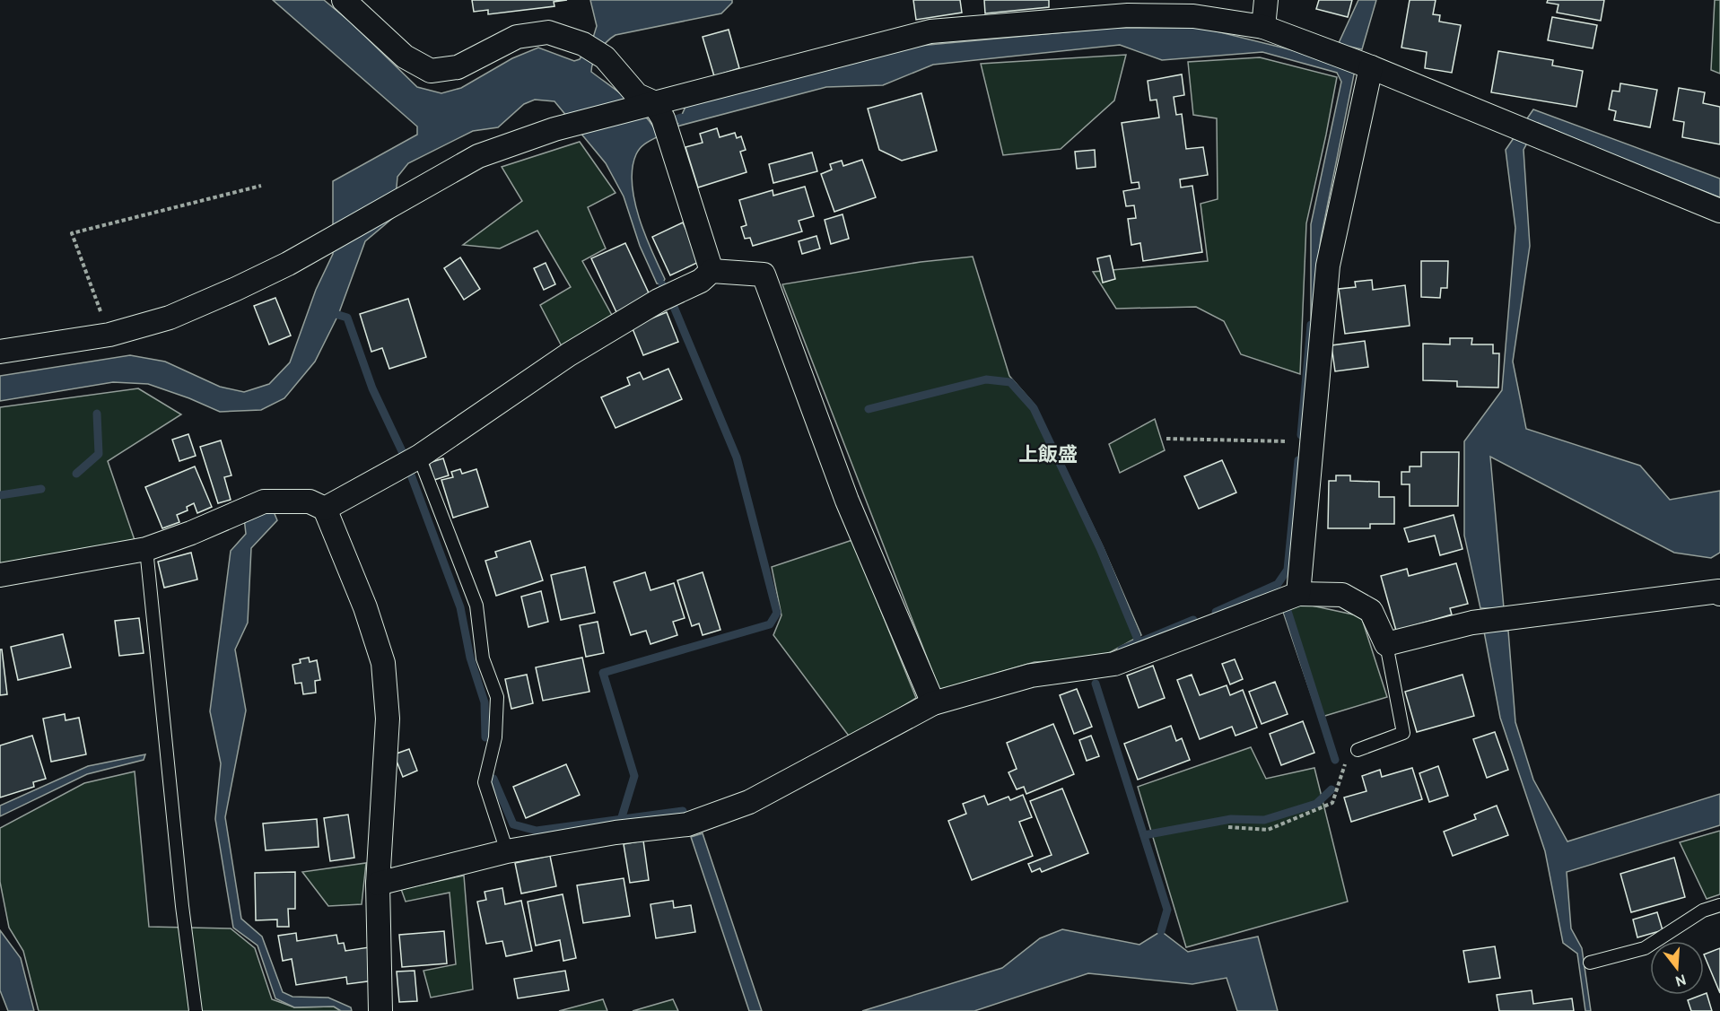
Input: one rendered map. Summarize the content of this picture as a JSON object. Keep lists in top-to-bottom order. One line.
{"districts":["上飯盛"],"north":"bottom"}
